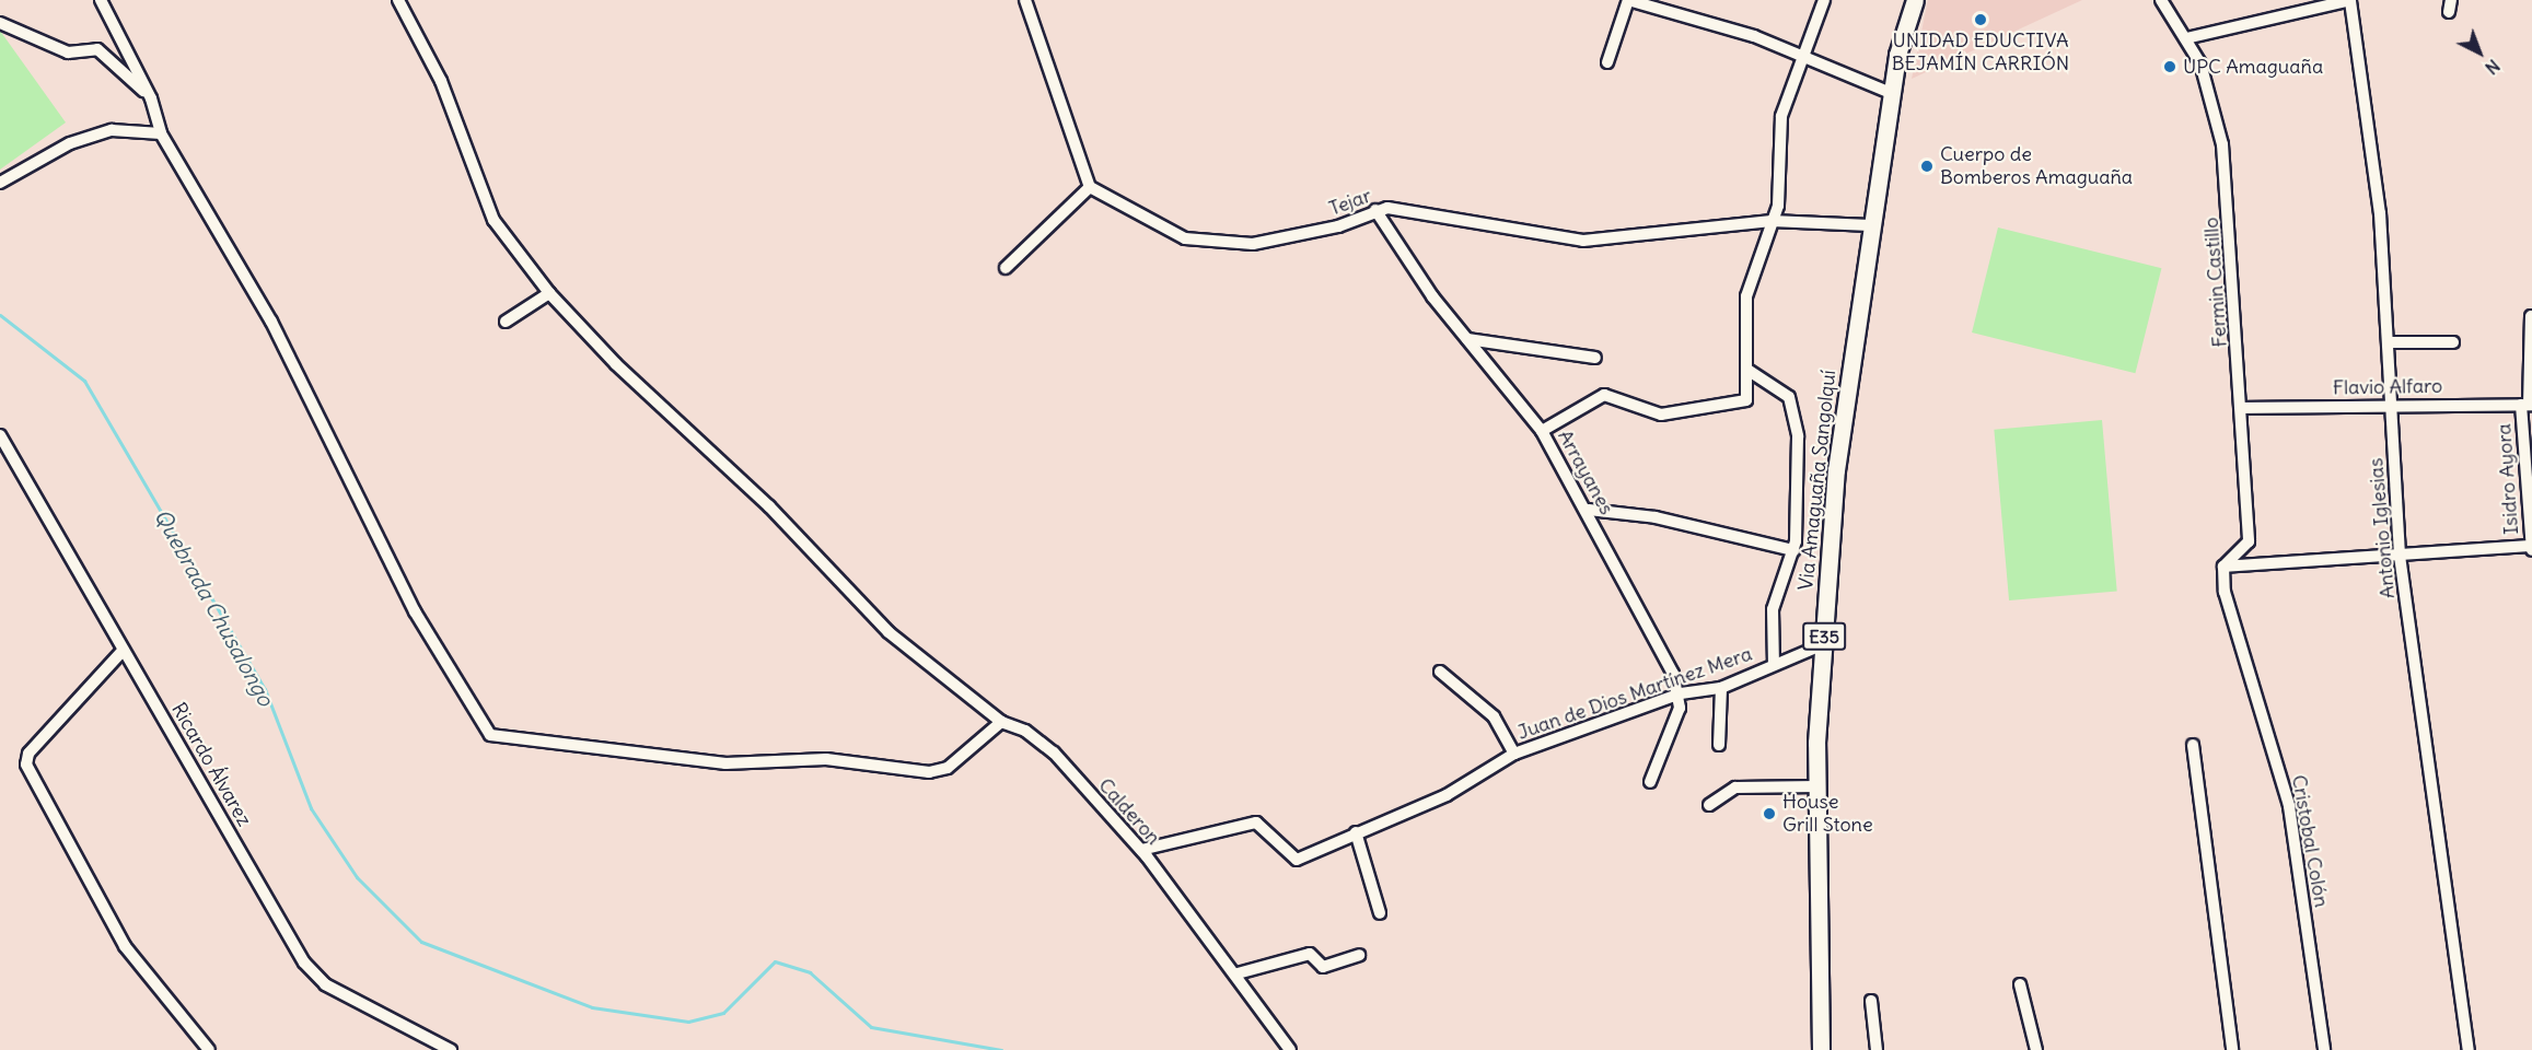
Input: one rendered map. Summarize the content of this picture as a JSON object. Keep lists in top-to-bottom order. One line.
{"streets":{"highway":["Via Amaguaña Sangolquí","E35"],"street":["Tejar","Fermin Castillo","Flavio Alfaro","Arrayanes","Isidro Ayora","Antonio Iglesias","Juan de Dios Martínez Mera","Ricardo Álvarez","Calderon","Cristobal Colón"]},"crossings":[["Tejar","Arrayanes"],["Tejar","Via Amaguaña Sangolquí"],["Fermin Castillo","Flavio Alfaro"],["Flavio Alfaro","Isidro Ayora"],["Flavio Alfaro","Antonio Iglesias"],["Arrayanes","Juan de Dios Martínez Mera"],["Via Amaguaña Sangolquí","Juan de Dios Martínez Mera"],["Juan de Dios Martínez Mera","Calderon"]],"water":["Quebrada Chusalongo"],"places":["UNIDAD EDUCTIVA BEJAMÍN CARRIÓN","UPC Amaguaña","Cuerpo de Bomberos Amaguaña","House Grill Stone"],"north":"bottom right"}
